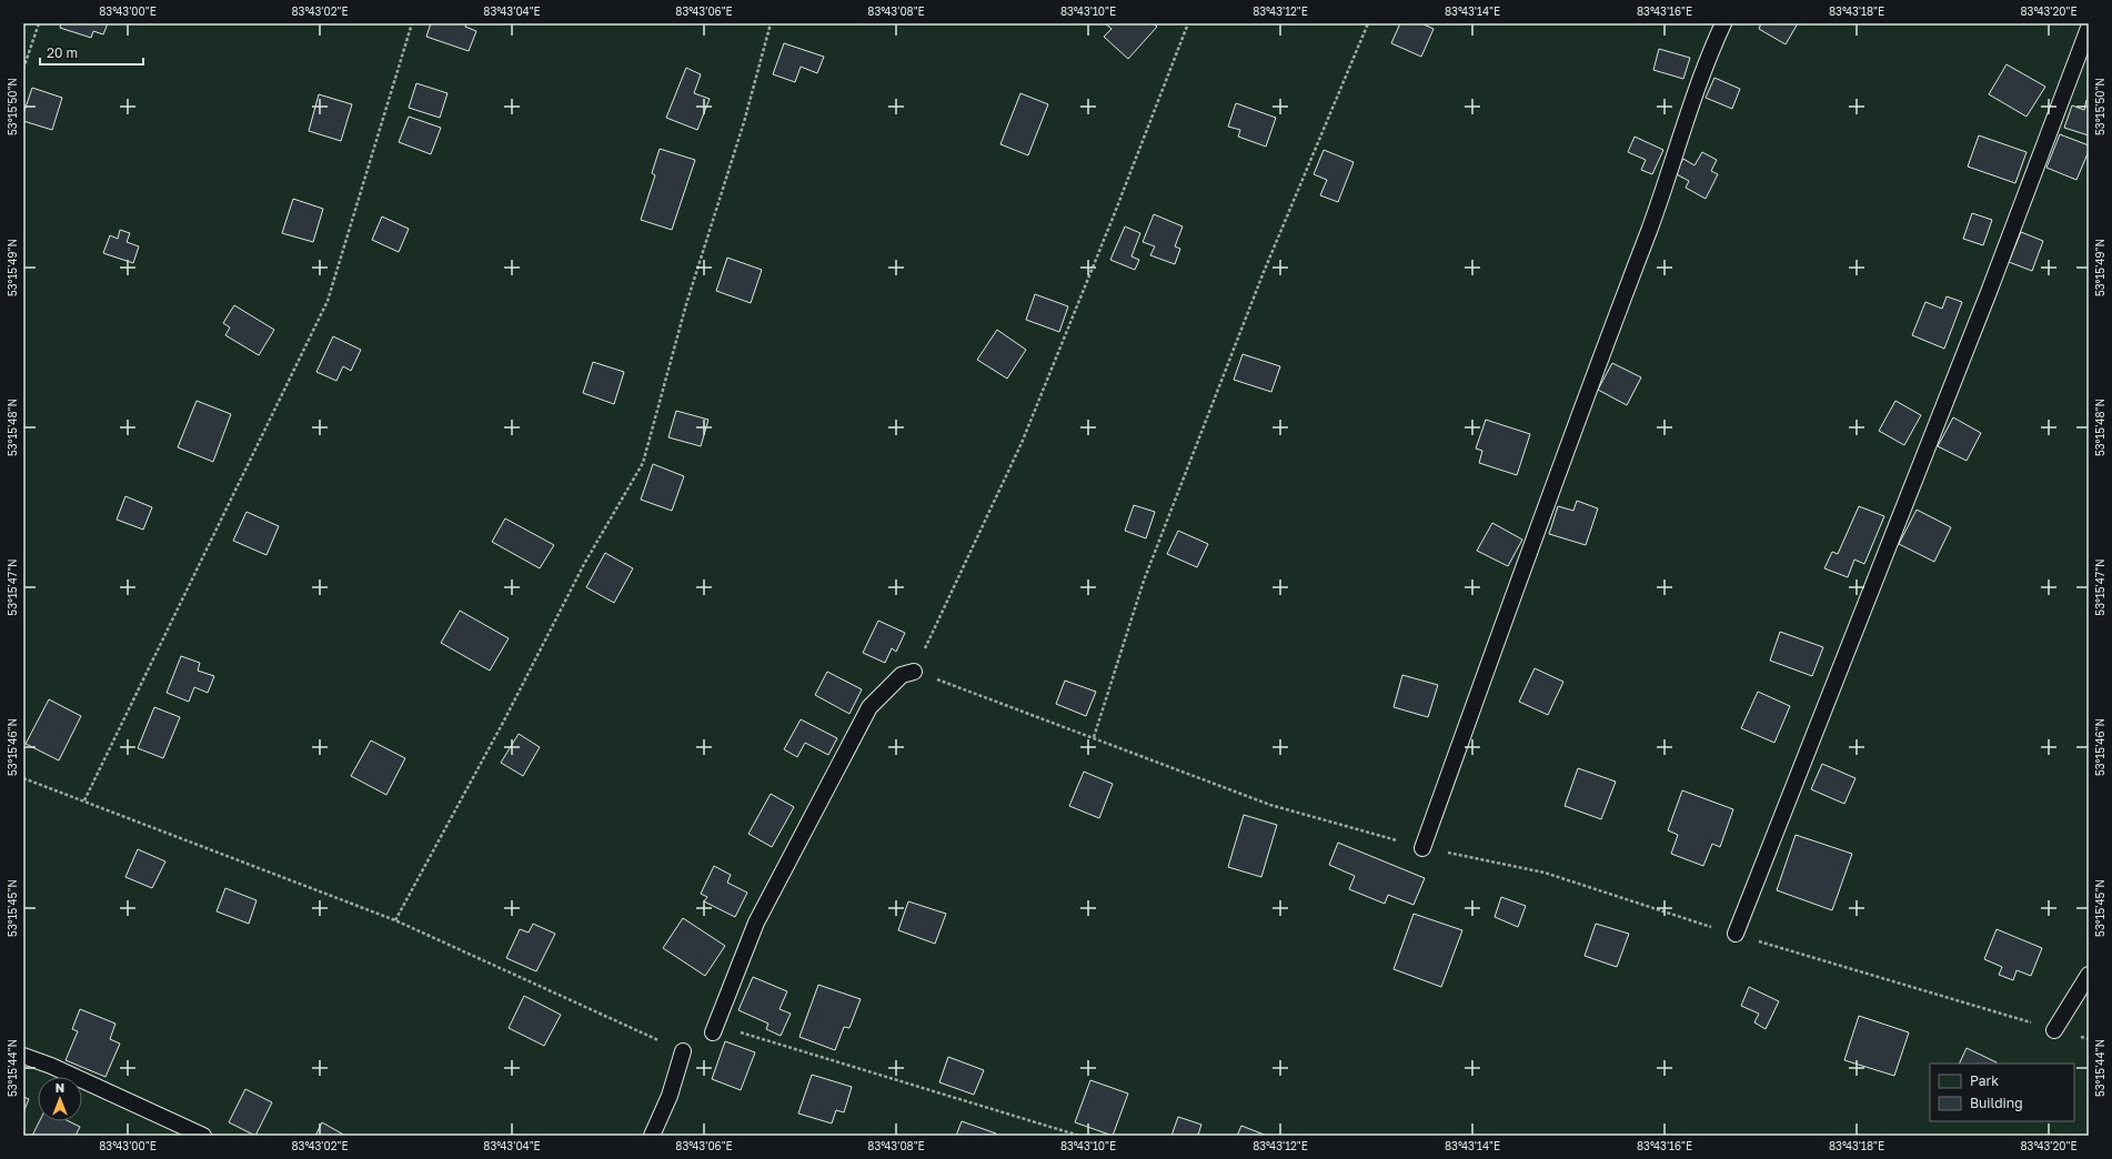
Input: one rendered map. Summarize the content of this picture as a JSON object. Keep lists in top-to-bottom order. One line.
{"legend":["Park","Building"],"scale_bar":"20 m","north":"top","coordinates":["83°43'00\"E","83°43'02\"E","83°43'04\"E","83°43'06\"E","83°43'08\"E","83°43'10\"E","83°43'12\"E","83°43'14\"E","83°43'16\"E","83°43'18\"E","83°43'20\"E","53°15'50\"N","53°15'49\"N","53°15'48\"N","53°15'47\"N","53°15'46\"N","53°15'45\"N","53°15'44\"N"]}
